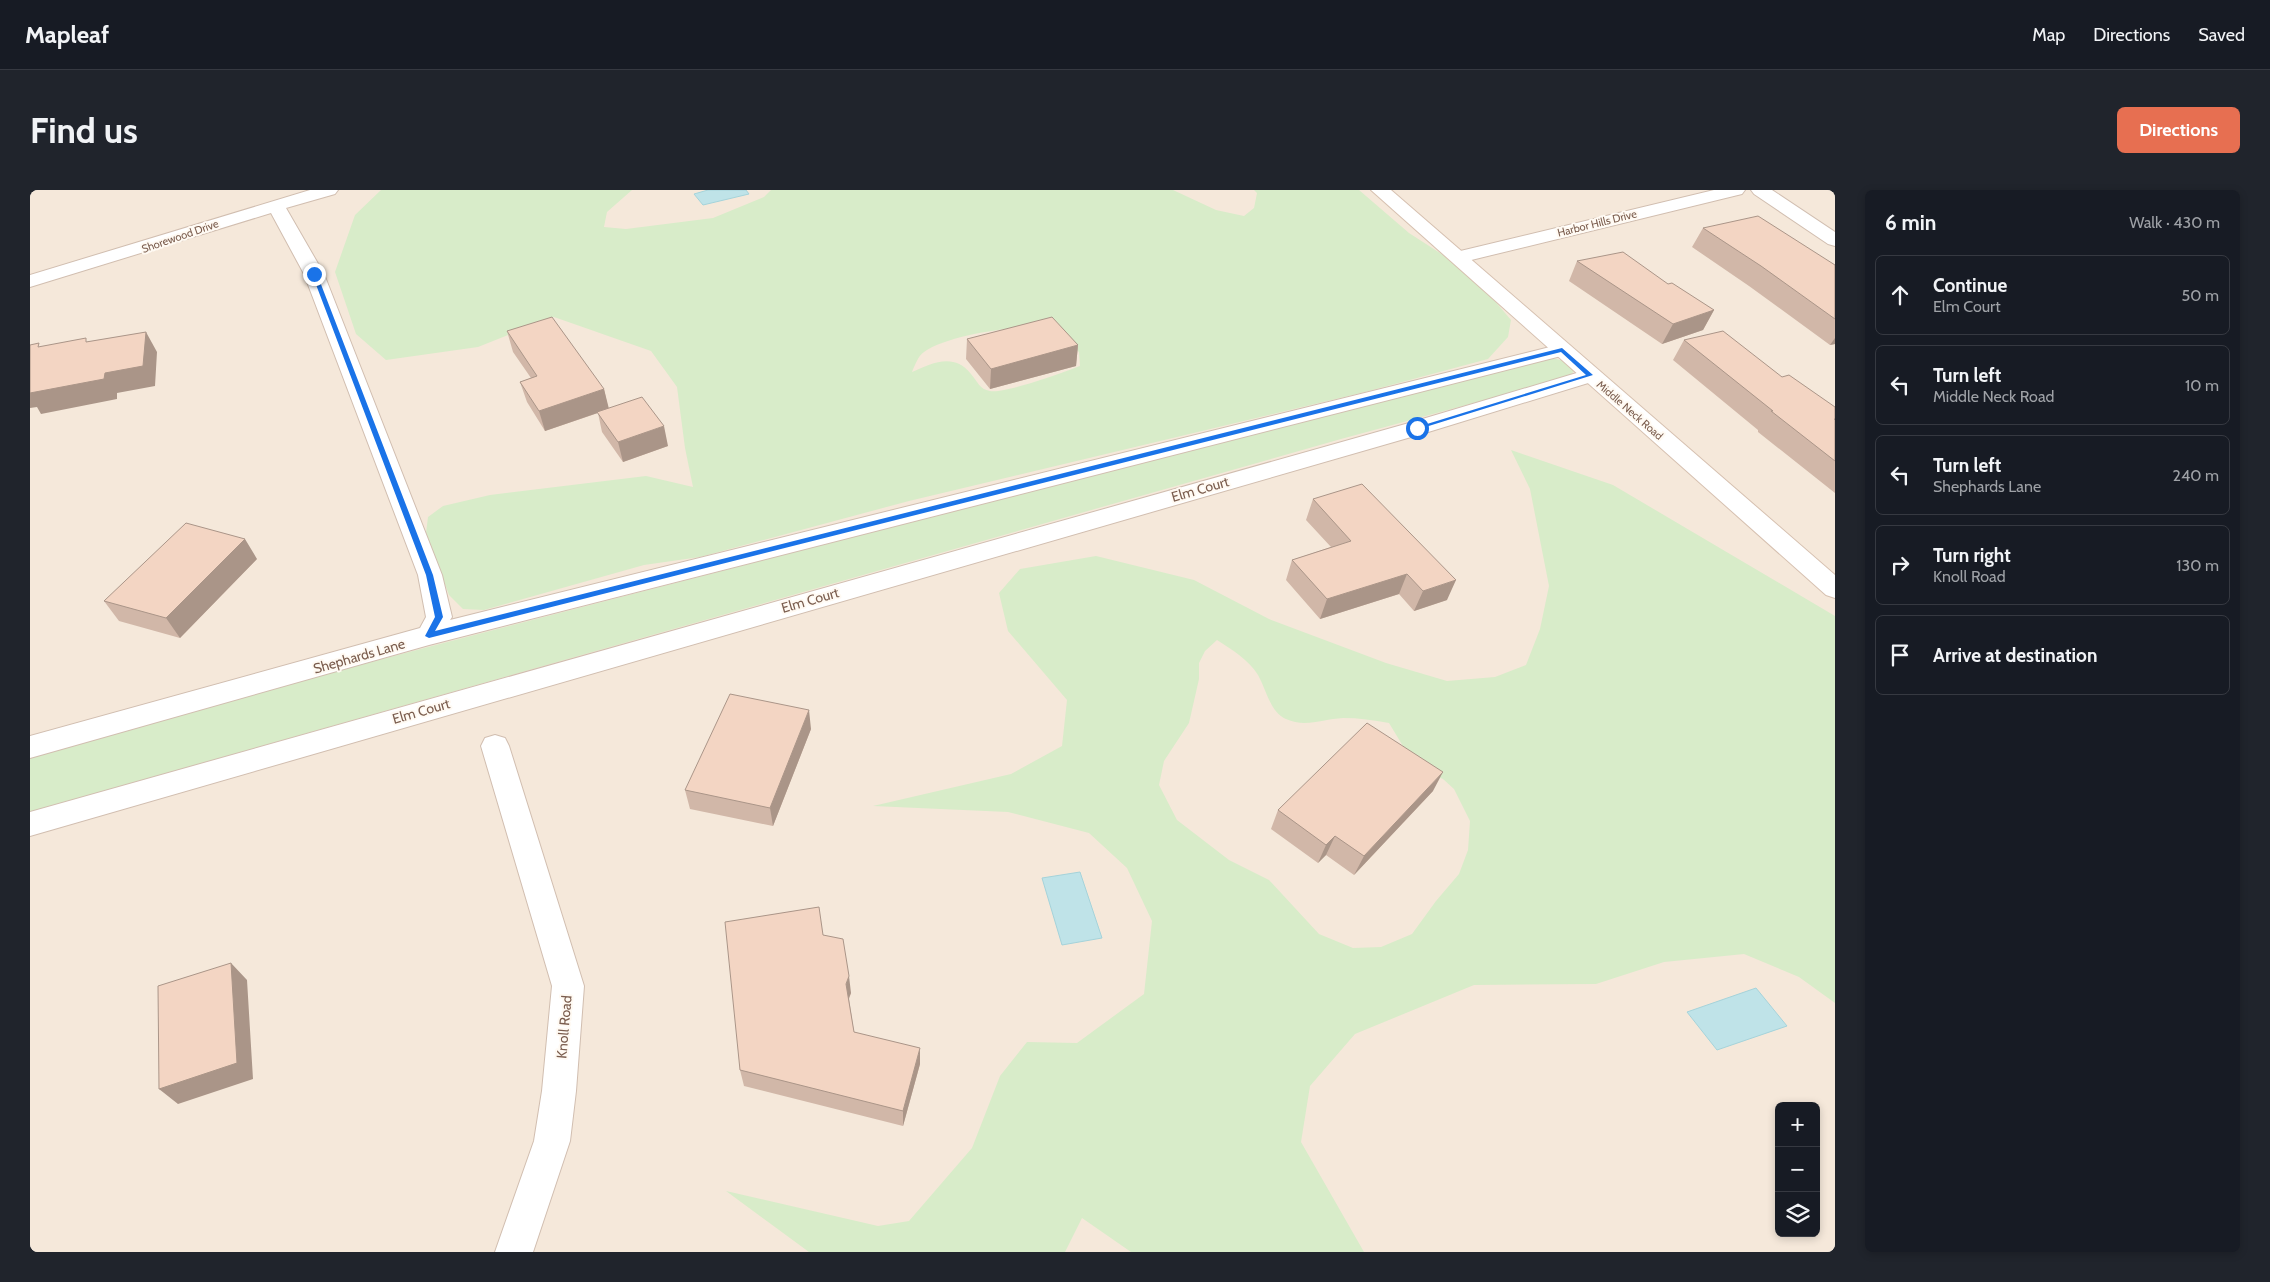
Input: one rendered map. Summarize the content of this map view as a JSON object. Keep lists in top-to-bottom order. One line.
{"streets":{"street":["Harbor Hills Drive","Shorewood Drive","Middle Neck Road","Elm Court","Shephards Lane","Knoll Road"]},"crossings":[["Harbor Hills Drive","Middle Neck Road"],["Middle Neck Road","Elm Court"],["Middle Neck Road","Shephards Lane"]],"page":{"header":"Mapleaf","nav":["Map","Directions","Saved"],"buttons":"Directions","title":"Find us","heading":["6 min","Walk · 430 m"],"list":[["Continue","Elm Court","50 m"],["Turn left","Middle Neck Road","10 m"],["Turn left","Shephards Lane","240 m"],["Turn right","Knoll Road","130 m"],"Arrive at destination"],"map_buttons":["+","−"]}}
